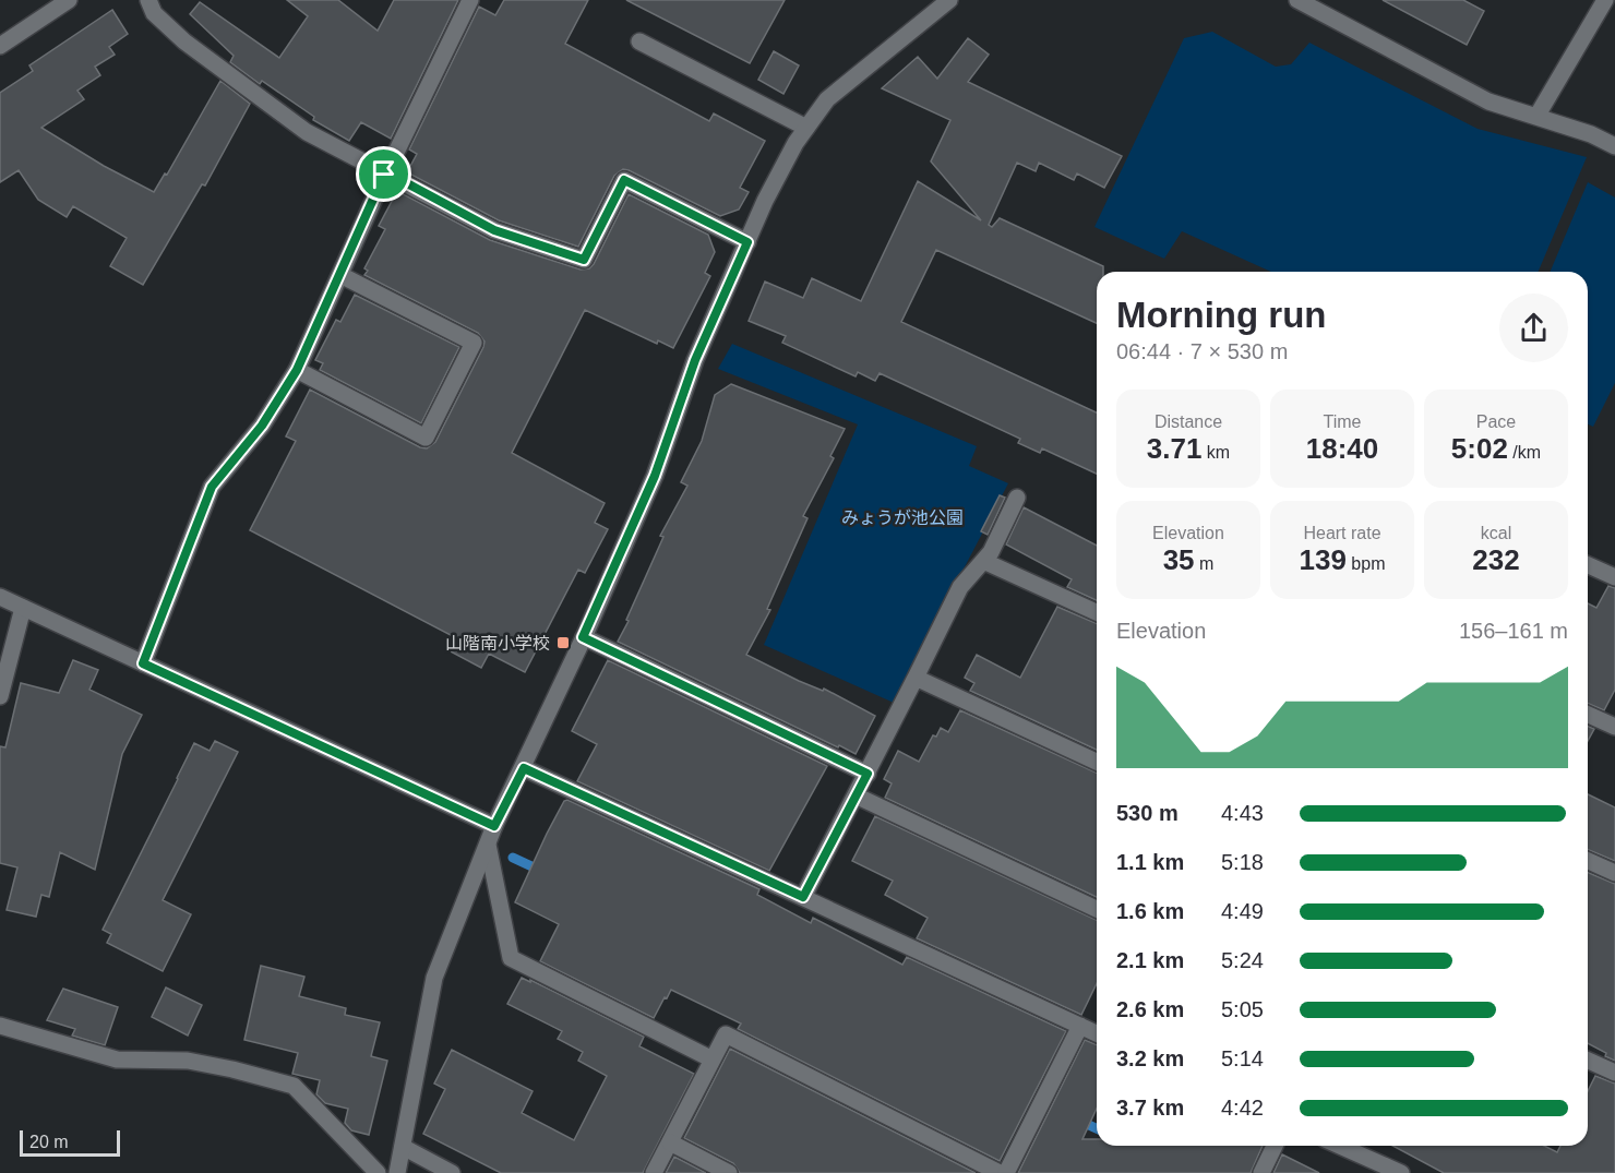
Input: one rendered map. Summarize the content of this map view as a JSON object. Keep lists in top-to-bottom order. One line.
{"parks":["みょうが池公園"],"places":{"transit":["山階南小学校"]},"scale_bar":"20 m","page":{"heading":["Morning run","06:44 · 7 × 530 m"],"stats":[["Distance","3.71 km"],["Time","18:40"],["Pace","5:02 /km"],["Elevation","35 m"],["Heart rate","139 bpm"],["kcal","232"]],"chart":["Elevation","156–161 m"],"list":[{"name":"530 m","note":"4:43"},{"name":"1.1 km","note":"5:18"},{"name":"1.6 km","note":"4:49"},{"name":"2.1 km","note":"5:24"},{"name":"2.6 km","note":"5:05"},{"name":"3.2 km","note":"5:14"},{"name":"3.7 km","note":"4:42"}],"scale":"20 m"}}
